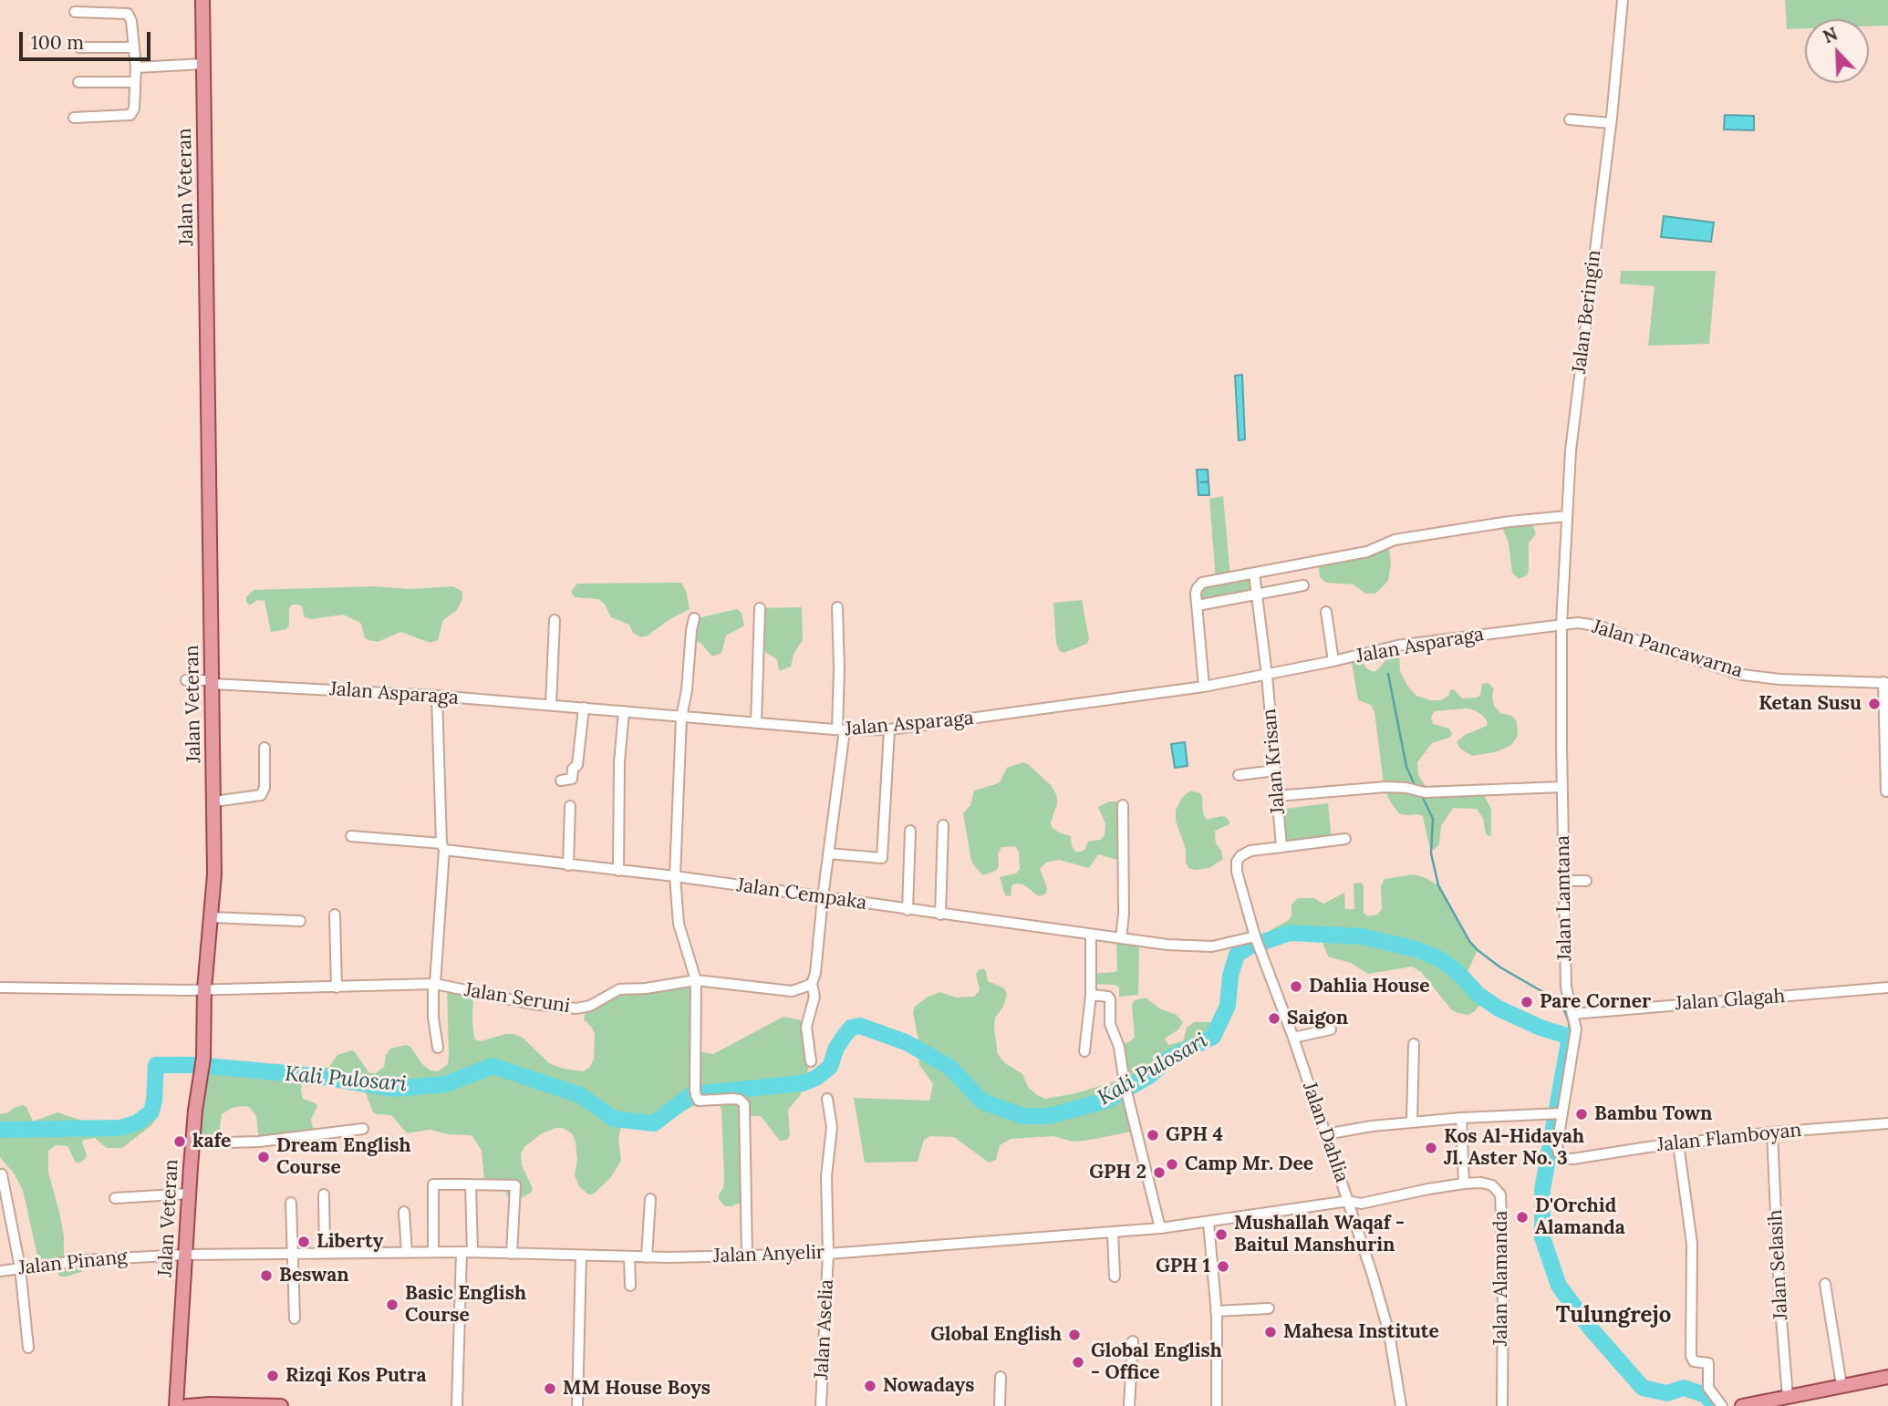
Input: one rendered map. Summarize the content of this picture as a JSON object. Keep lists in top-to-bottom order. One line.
{"streets":{"main road":["Jalan Veteran"],"street":["Jalan Beringin","Jalan Asparaga","Jalan Pancawarna","Jalan Krisan","Jalan Cempaka","Jalan Lamtana","Jalan Seruni","Jalan Glagah","Jalan Dahlia","Jalan Flamboyan","Jalan Anyelir","Jalan Pinang","Jalan Selasih","Jalan Alamanda","Jalan Aselia"]},"crossings":[["Jalan Veteran","Jalan Asparaga"],["Jalan Veteran","Jalan Seruni"],["Jalan Veteran","Jalan Anyelir"],["Jalan Veteran","Jalan Pinang"],["Jalan Beringin","Jalan Asparaga"],["Jalan Beringin","Jalan Pancawarna"],["Jalan Beringin","Jalan Lamtana"],["Jalan Asparaga","Jalan Pancawarna"],["Jalan Asparaga","Jalan Krisan"],["Jalan Asparaga","Jalan Lamtana"],["Jalan Pancawarna","Jalan Lamtana"],["Jalan Cempaka","Jalan Dahlia"],["Jalan Lamtana","Jalan Glagah"],["Jalan Lamtana","Jalan Flamboyan"],["Jalan Dahlia","Jalan Anyelir"],["Jalan Dahlia","Jalan Alamanda"],["Jalan Flamboyan","Jalan Selasih"],["Jalan Anyelir","Jalan Pinang"],["Jalan Anyelir","Jalan Alamanda"],["Jalan Anyelir","Jalan Aselia"]],"districts":["Tulungrejo"],"water":["Kali Pulosari"],"places":["Ketan Susu","Dahlia House","Pare Corner","Saigon","Bambu Town","GPH 4","kafe","Kos Al-Hidayah Jl. Aster No. 3","Dream English Course","Camp Mr. Dee","GPH 2","D'Orchid Alamanda","Mushallah Waqaf - Baitul Manshurin","Liberty","GPH 1","Beswan","Basic English Course","Mahesa Institute","Global English","Global English - Office","Rizqi Kos Putra","Nowadays","MM House Boys"],"scale_bar":"100 m","north":"top left"}
